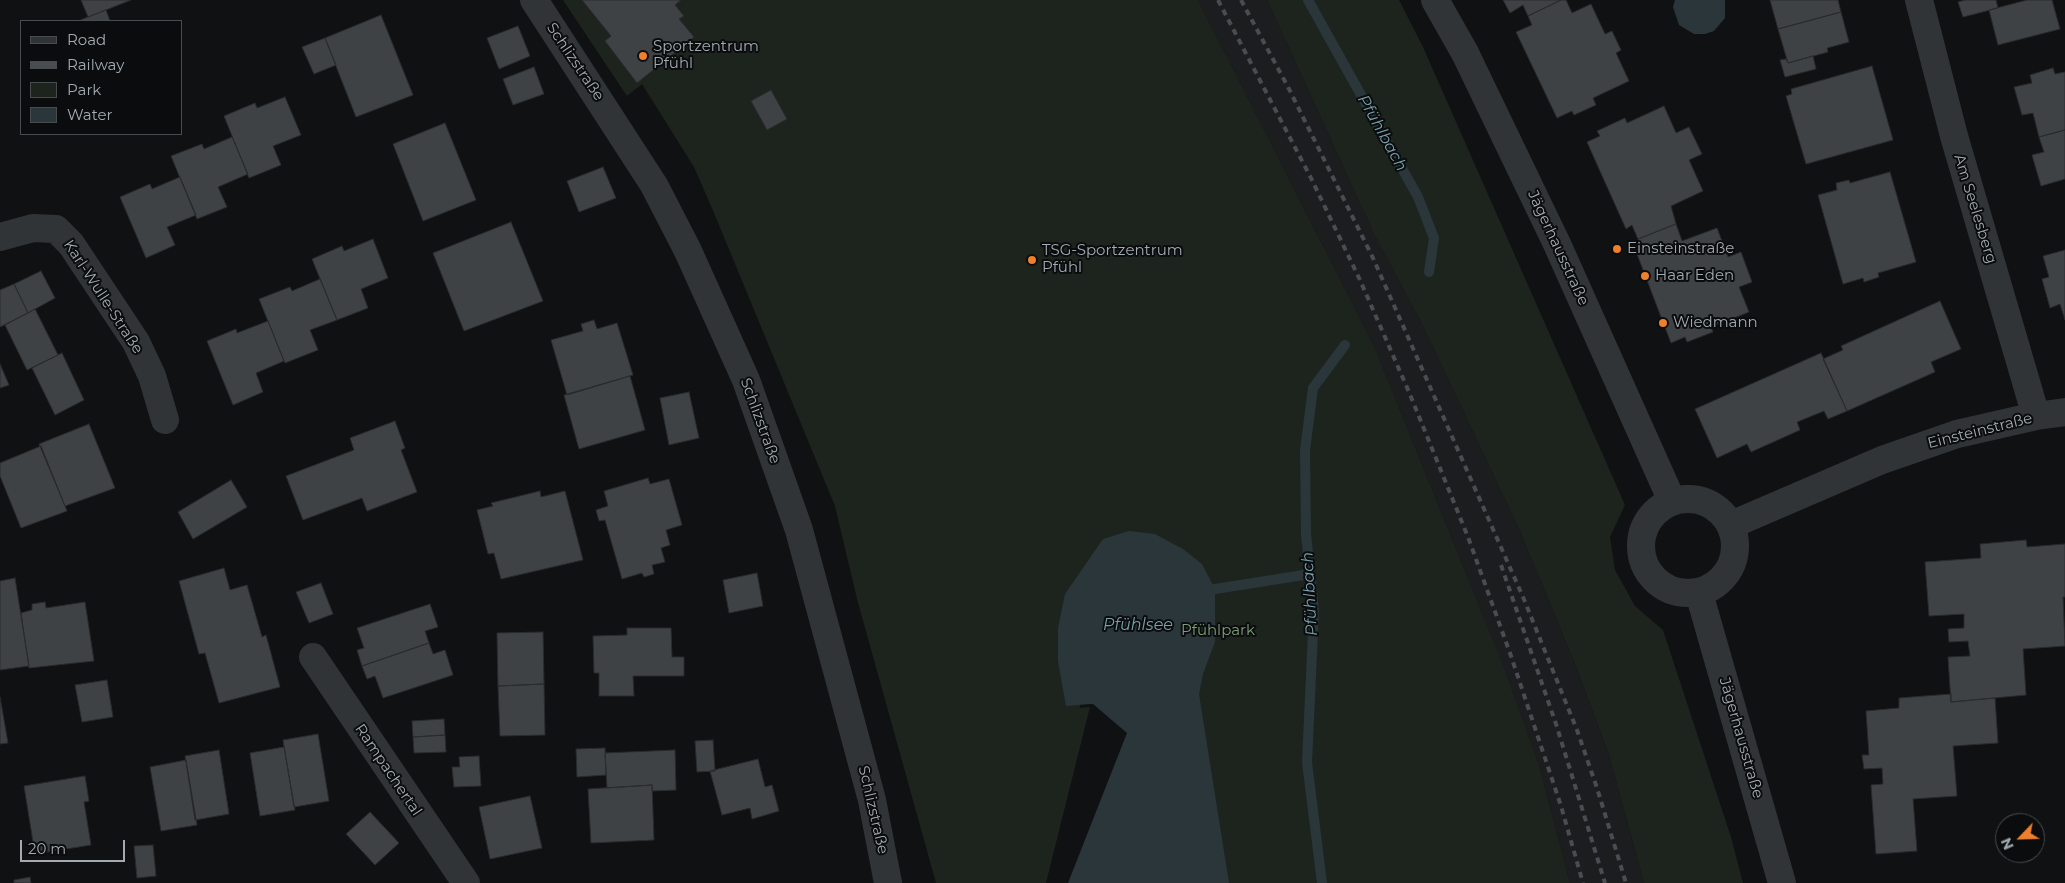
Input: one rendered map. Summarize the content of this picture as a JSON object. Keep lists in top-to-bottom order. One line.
{"streets":{"street":["Schlizstraße","Am Seelesberg","Jägerhausstraße","Karl-Wulle-Straße","Einsteinstraße","Rampachertal"]},"crossings":[["Am Seelesberg","Einsteinstraße"],["Jägerhausstraße","Einsteinstraße"]],"water":["Pfühlbach","Pfühlsee"],"parks":["Pfühlpark"],"places":["Sportzentrum Pfühl","Einsteinstraße","TSG-Sportzentrum Pfühl","Haar Eden","Wiedmann"],"legend":["Road","Railway","Park","Water"],"scale_bar":"20 m","north":"bottom left"}
